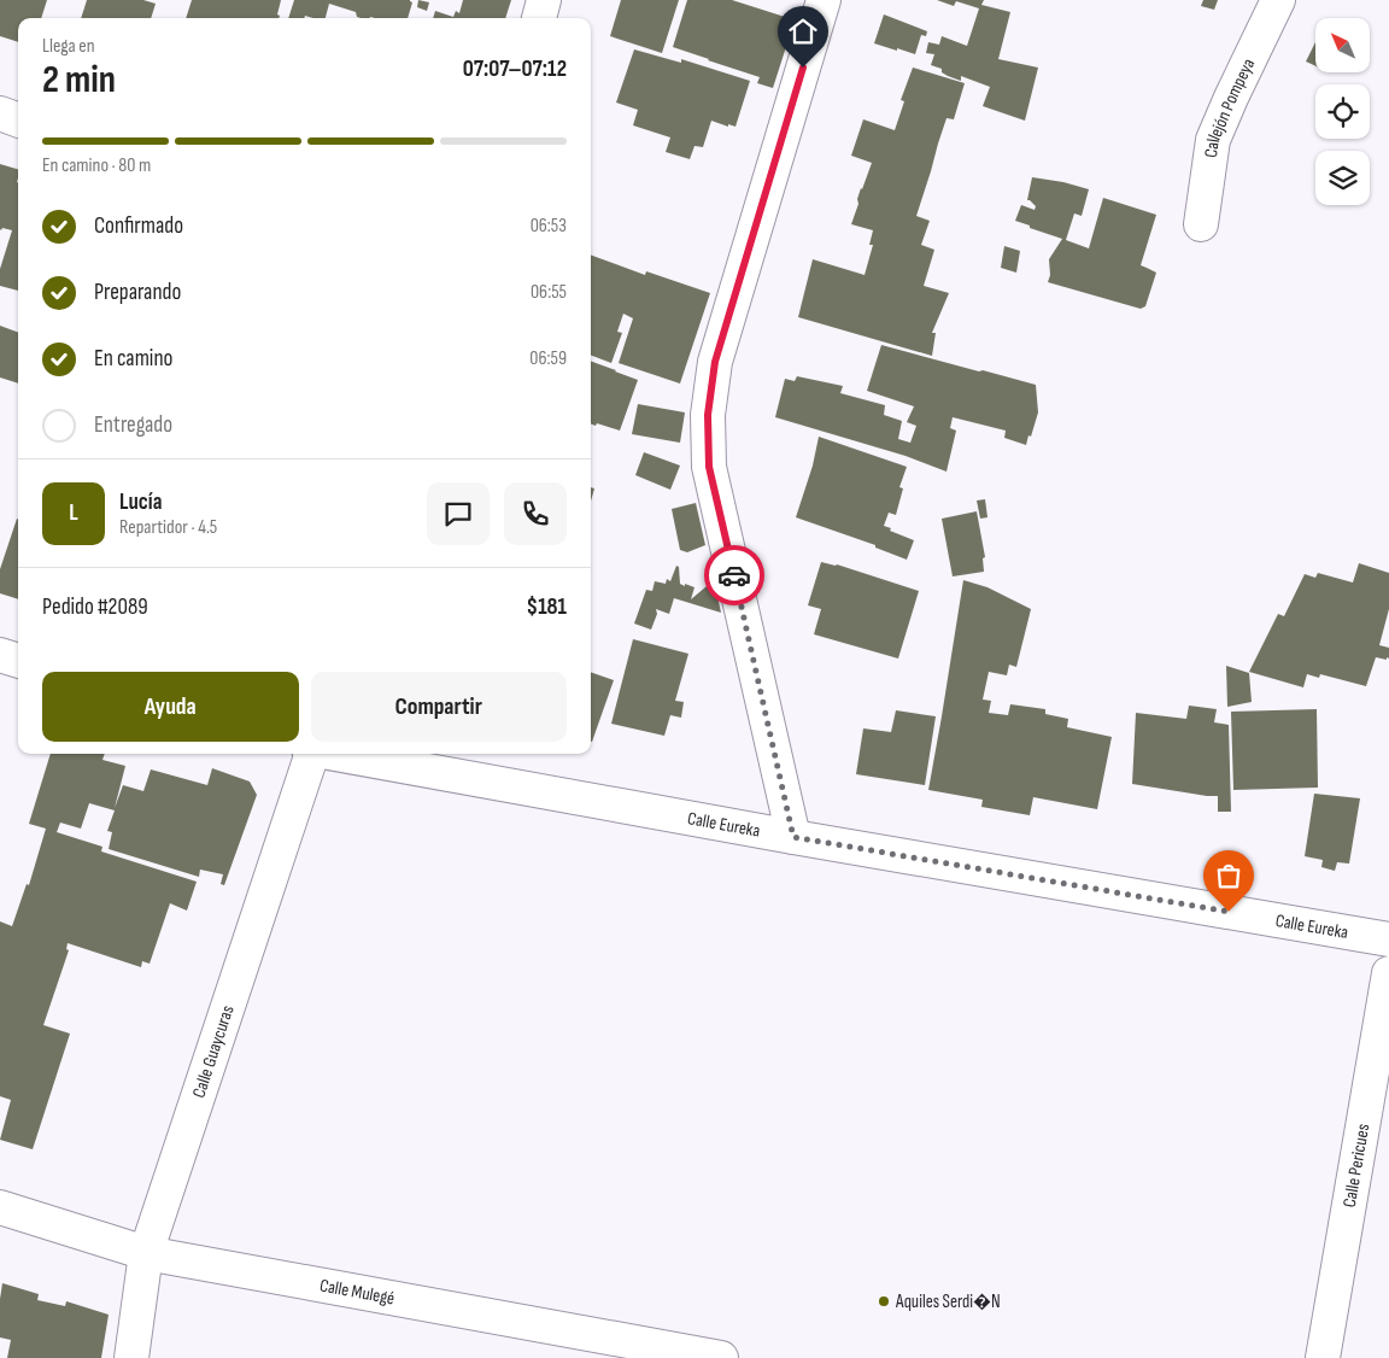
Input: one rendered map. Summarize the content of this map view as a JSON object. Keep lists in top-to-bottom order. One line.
{"streets":{"street":["Callejón Pompeya","Calle Eureka","Calle Guaycuras","Calle Pericues","Calle Mulegé"]},"crossings":[["Calle Guaycuras","Calle Mulegé"]],"places":["Aquiles Serdi�N"],"north":"top left","page":{"heading":["2 min","Llega en","07:07–07:12"],"panel":["Lucía","Repartidor · 4.5","Pedido #2089","$181"],"bar":"En camino · 80 m","list":[["Confirmado","06:53"],["Preparando","06:55"],["En camino","06:59"],"Entregado"],"round":"L","buttons":["Ayuda","Compartir"]}}
